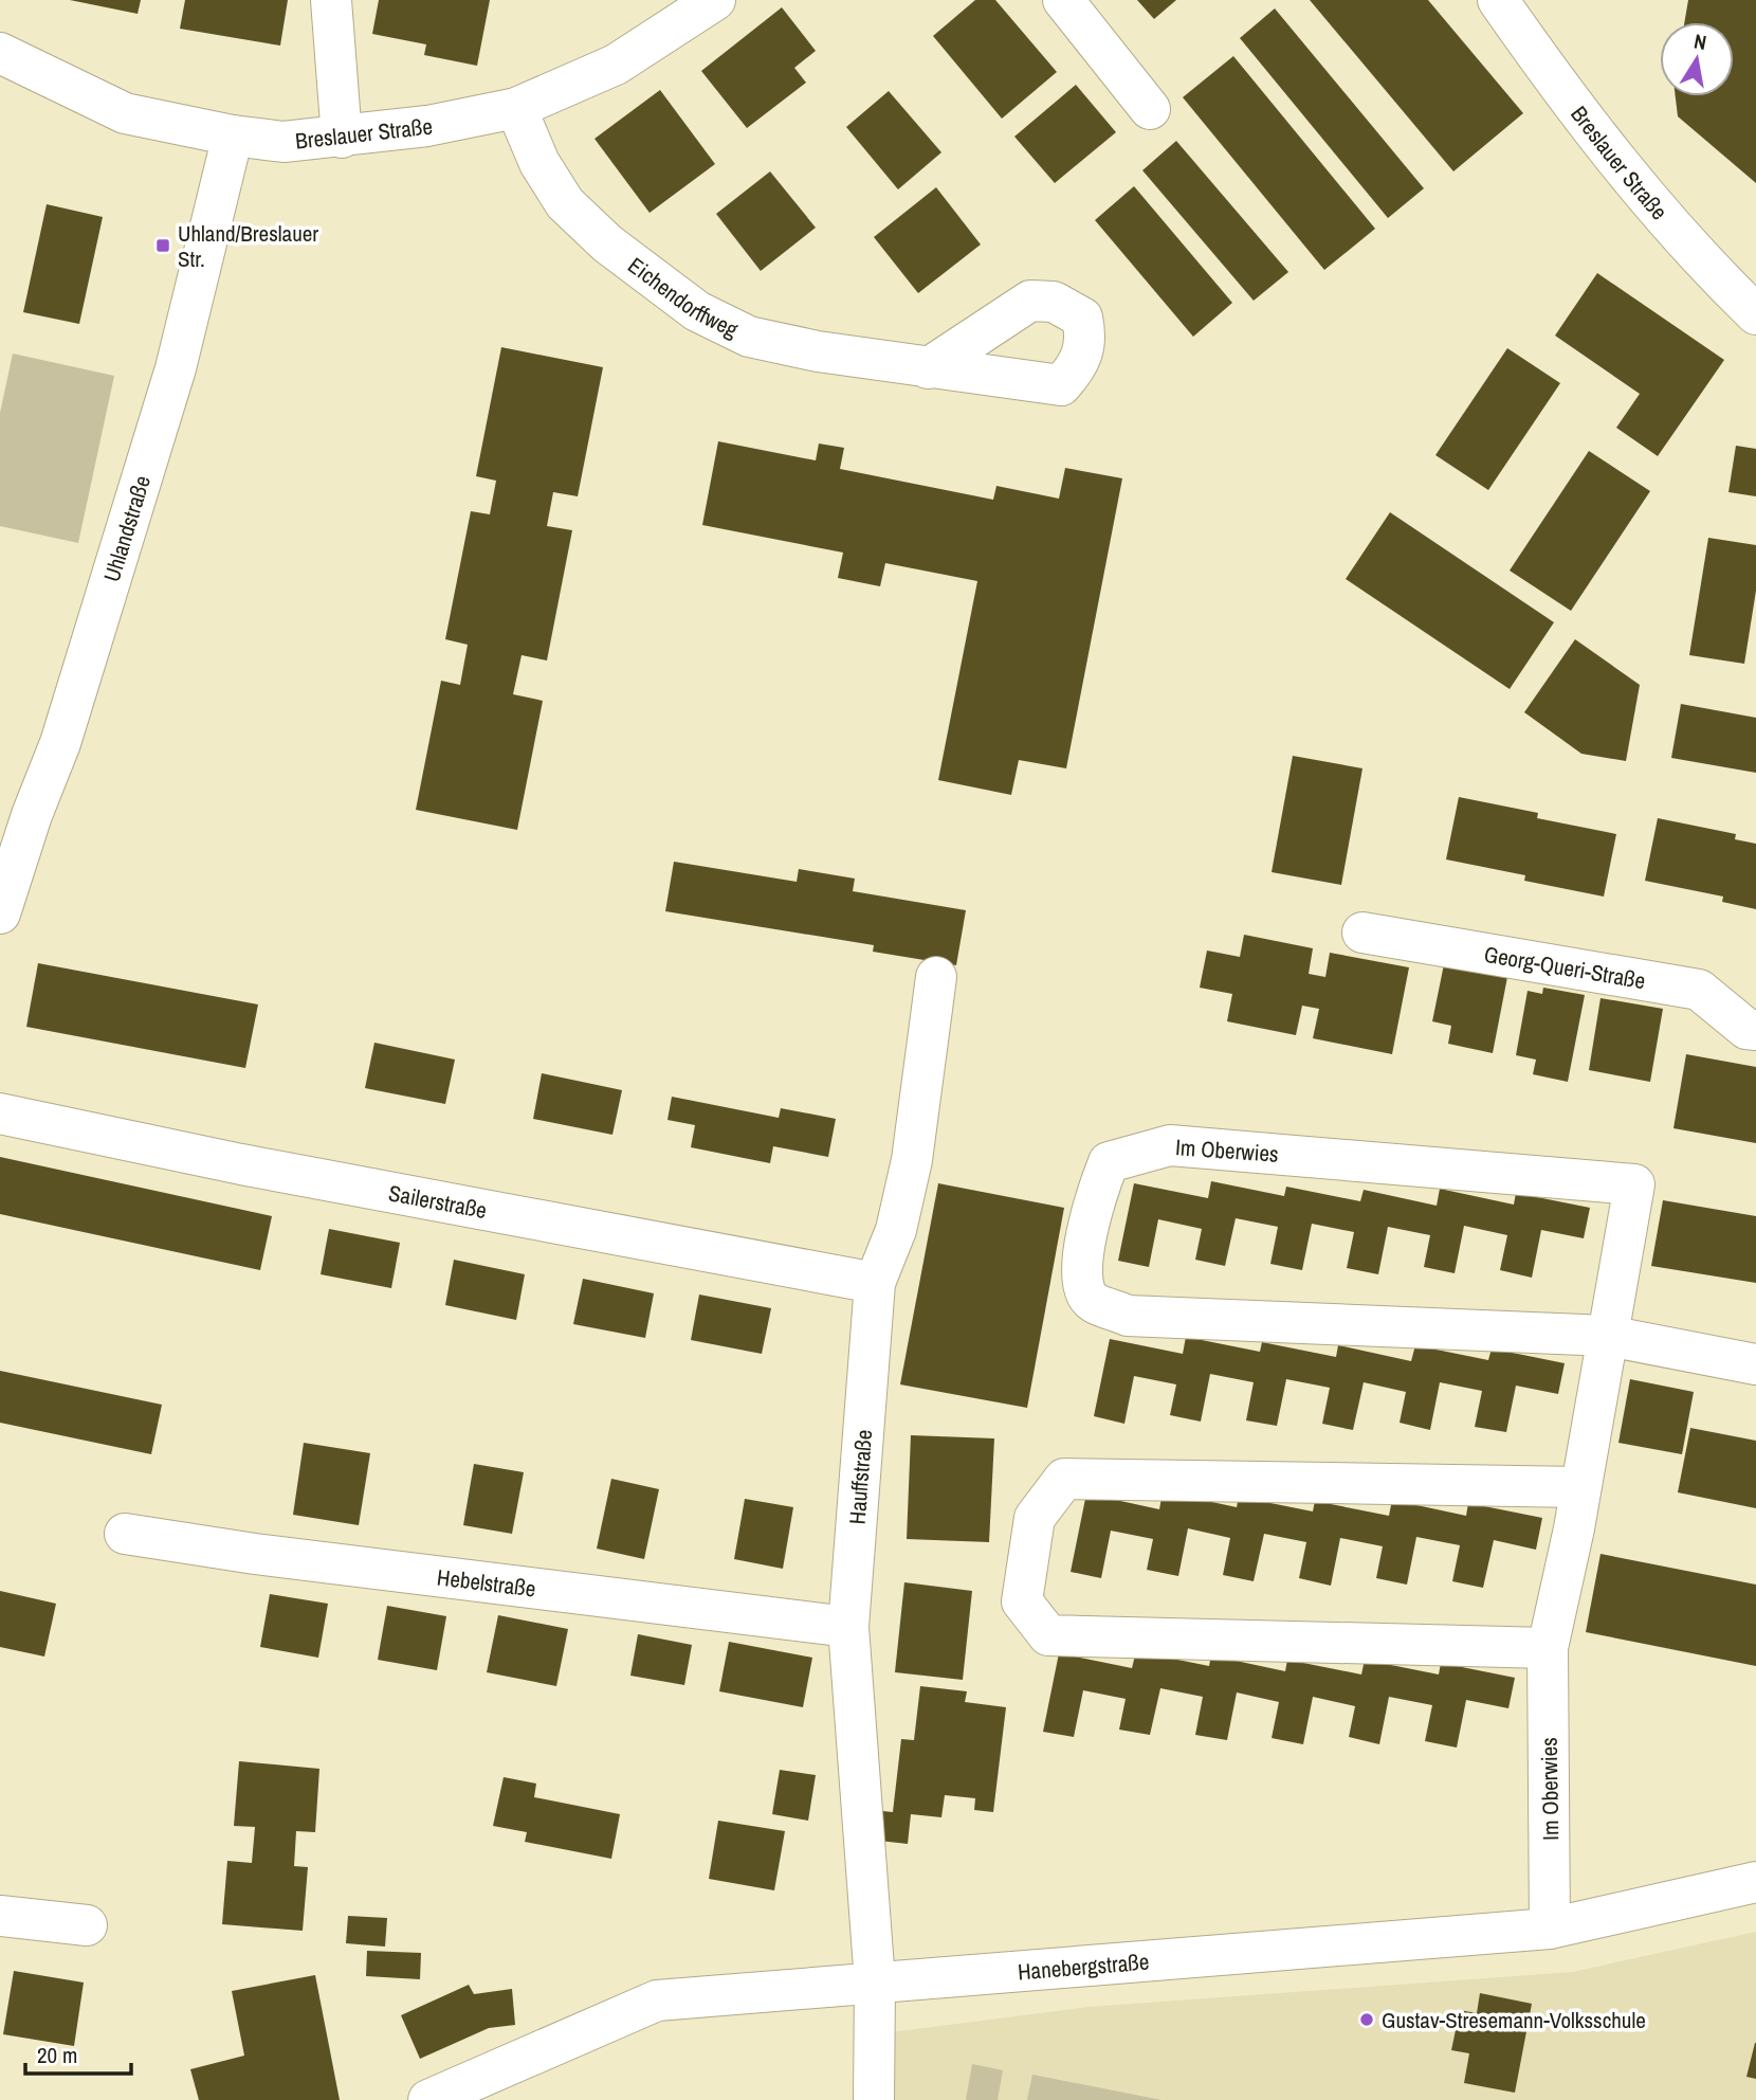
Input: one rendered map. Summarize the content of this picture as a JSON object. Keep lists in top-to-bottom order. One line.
{"streets":{"street":["Breslauer Straße","Eichendorffweg","Uhlandstraße","Georg-Queri-Straße","Im Oberwies","Sailerstraße","Hauffstraße","Hebelstraße","Hanebergstraße"]},"crossings":[["Breslauer Straße","Eichendorffweg"],["Breslauer Straße","Uhlandstraße"],["Im Oberwies","Hanebergstraße"],["Sailerstraße","Hauffstraße"],["Hauffstraße","Hebelstraße"],["Hauffstraße","Hanebergstraße"]],"places":{"transit":["Uhland/Breslauer Str."],"other":["Gustav-Stresemann-Volksschule"]},"scale_bar":"20 m","north":"top"}
